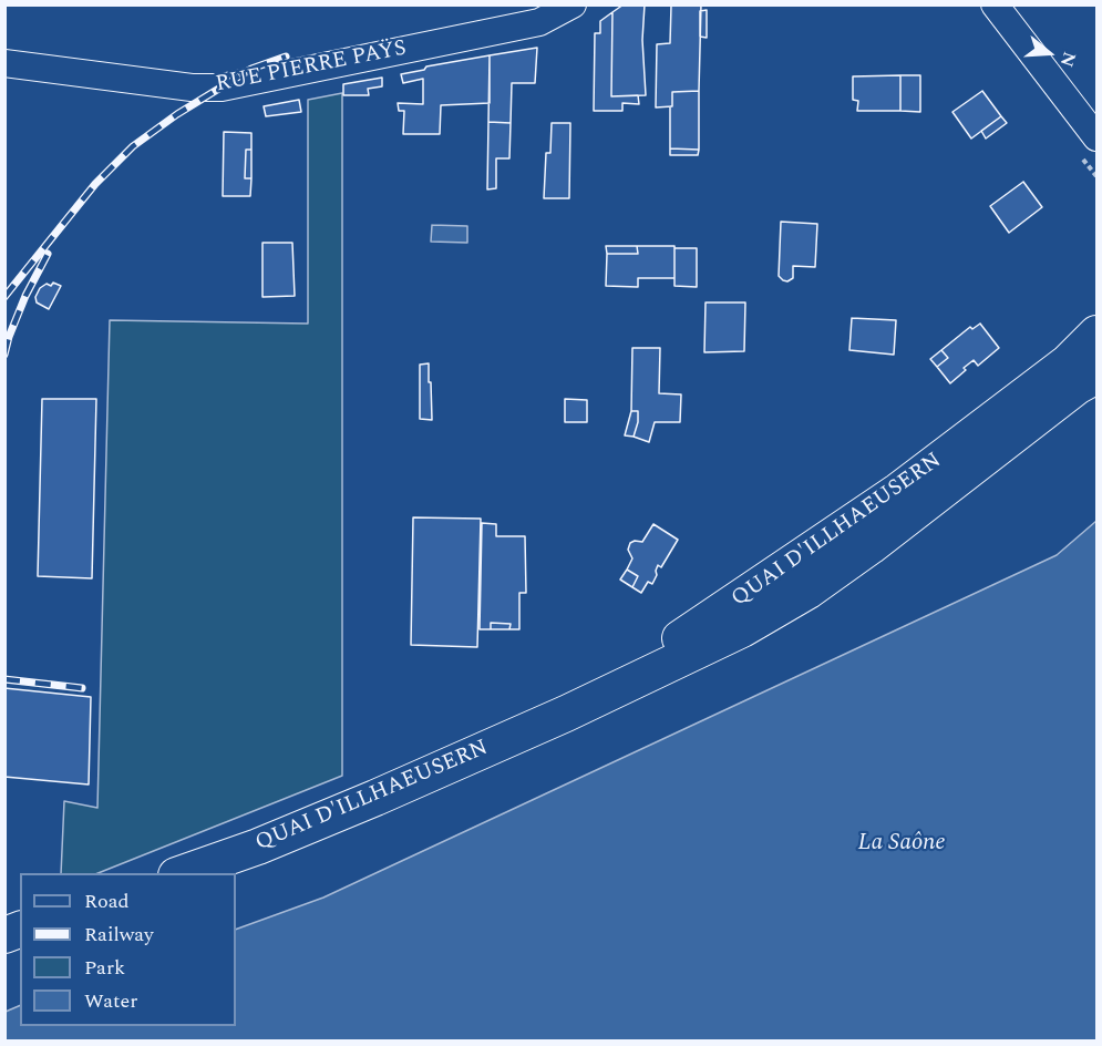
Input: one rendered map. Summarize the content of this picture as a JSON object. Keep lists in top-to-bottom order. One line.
{"streets":{"main road":["QUAI D'ILLHAEUSERN"],"street":["RUE PIERRE PAŸS"]},"water":["La Saône"],"legend":["Road","Railway","Park","Water"],"north":"right"}
